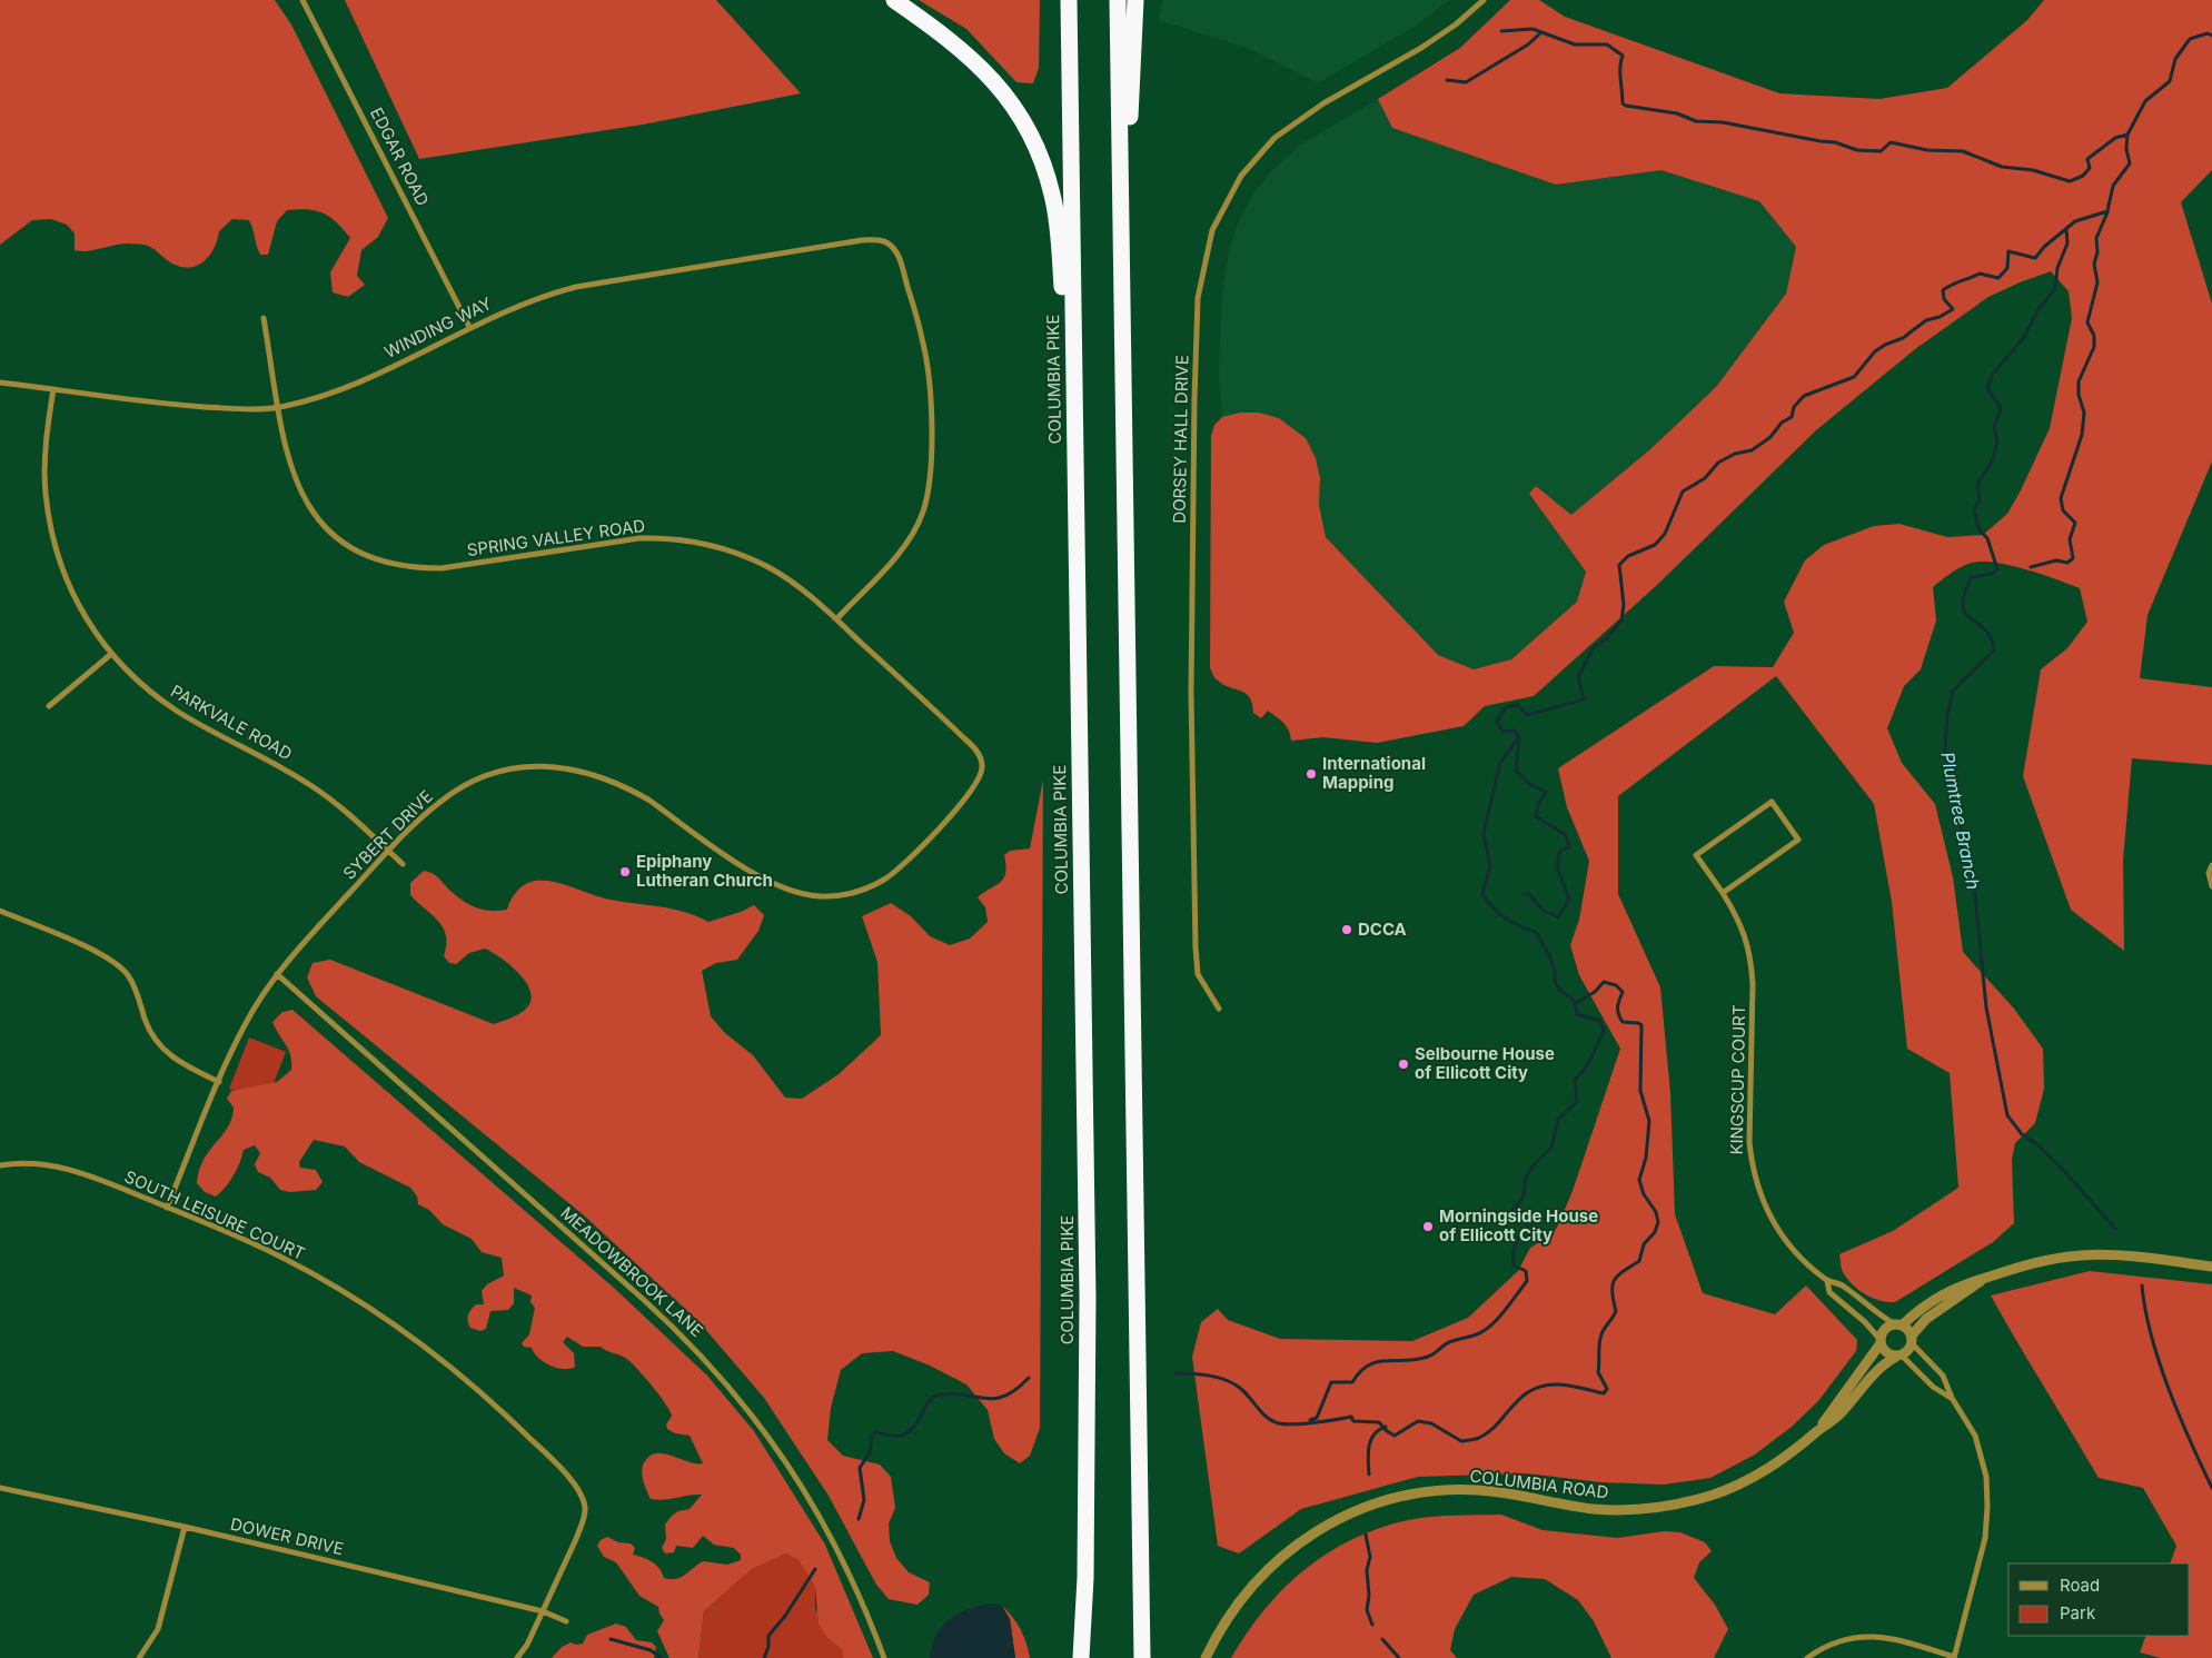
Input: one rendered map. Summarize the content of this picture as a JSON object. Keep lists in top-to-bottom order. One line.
{"streets":{"highway":["COLUMBIA PIKE"],"street":["EDGAR ROAD","WINDING WAY","DORSEY HALL DRIVE","SPRING VALLEY ROAD","PARKVALE ROAD","SYBERT DRIVE","KINGSCUP COURT","SOUTH LEISURE COURT","MEADOWBROOK LANE","COLUMBIA ROAD","DOWER DRIVE"]},"crossings":[["EDGAR ROAD","WINDING WAY"],["WINDING WAY","SPRING VALLEY ROAD"],["WINDING WAY","PARKVALE ROAD"],["SPRING VALLEY ROAD","SYBERT DRIVE"],["PARKVALE ROAD","SYBERT DRIVE"],["SYBERT DRIVE","SOUTH LEISURE COURT"],["SYBERT DRIVE","MEADOWBROOK LANE"],["KINGSCUP COURT","COLUMBIA ROAD"],["SOUTH LEISURE COURT","DOWER DRIVE"]],"water":["Plumtree Branch"],"places":["International Mapping","Epiphany Lutheran Church","DCCA","Selbourne House of Ellicott City","Morningside House of Ellicott City"],"legend":["Road","Park"]}
